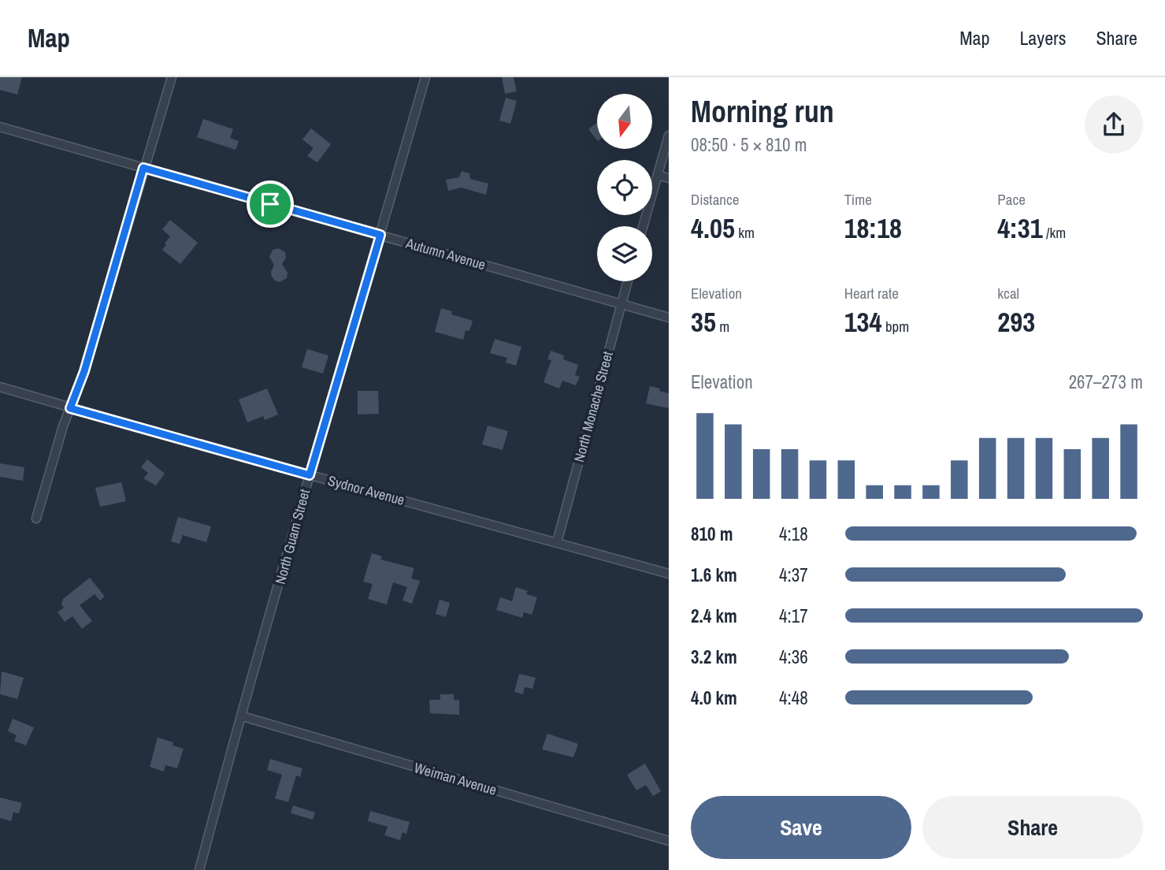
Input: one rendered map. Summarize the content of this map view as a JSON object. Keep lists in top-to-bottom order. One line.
{"streets":{"street":["Autumn Avenue","North Monache Street","Sydnor Avenue","North Guam Street","Weiman Avenue"]},"crossings":[["Autumn Avenue","North Monache Street"],["Autumn Avenue","North Guam Street"],["North Monache Street","Sydnor Avenue"],["Sydnor Avenue","North Guam Street"],["North Guam Street","Weiman Avenue"]],"north":"bottom","page":{"header":"Map","nav":["Map","Layers","Share"],"heading":["Morning run","08:50 · 5 × 810 m"],"stats":[["Distance","4.05 km"],["Time","18:18"],["Pace","4:31 /km"],["Elevation","35 m"],["Heart rate","134 bpm"],["kcal","293"]],"chart":["Elevation","267–273 m"],"list":[{"name":"810 m","note":"4:18"},{"name":"1.6 km","note":"4:37"},{"name":"2.4 km","note":"4:17"},{"name":"3.2 km","note":"4:36"},{"name":"4.0 km","note":"4:48"}],"buttons":["Save","Share"]}}
